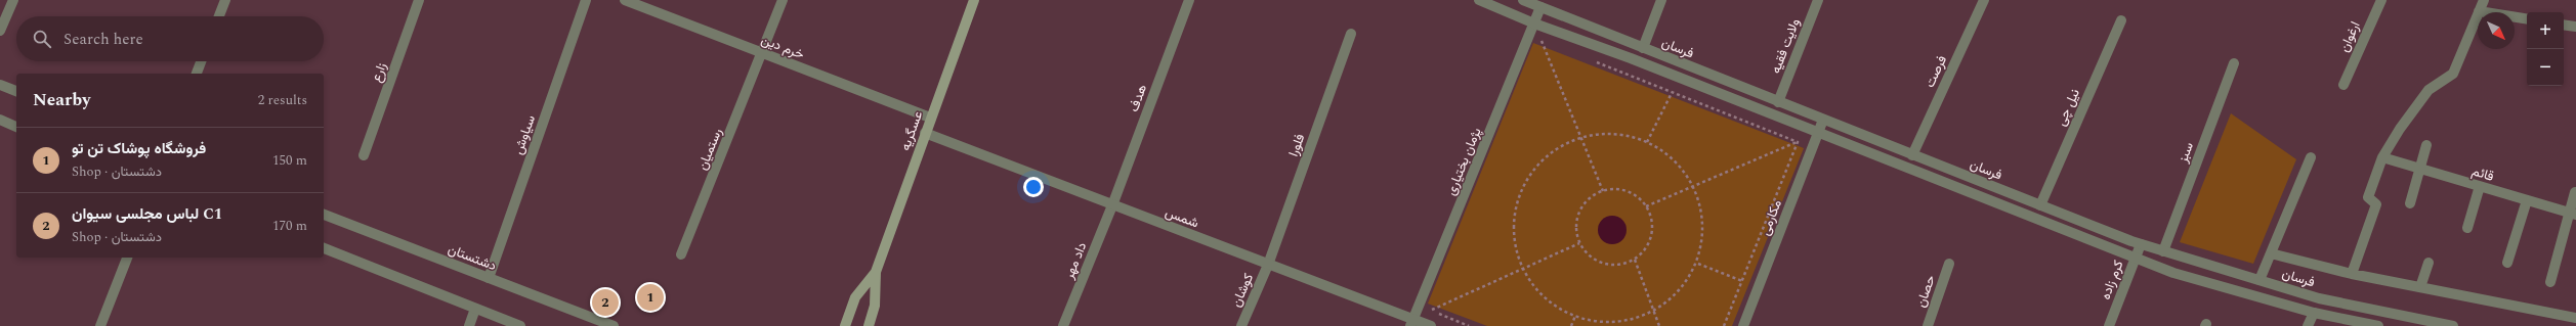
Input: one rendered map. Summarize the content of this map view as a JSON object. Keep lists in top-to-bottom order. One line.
{"streets":{"main road":["عسگریه"],"street":["ارغوان","ولایت فقیه","خرم دین","فرسان","فرصت","زارع","هدف","نیل چی","سیاوش","فلورا","رستمیان","سبز","پژمان بختیاری","قائم","شمس","مکارمی","دشتستان","داد مهر","کرم زاده","کوشان","حصان"]},"crossings":[["ولایت فقیه","فرسان"],["خرم دین","عسگریه"],["خرم دین","رستمیان"],["فرسان","فرصت"],["فرسان","نیل چی"],["فرسان","سبز"],["فرسان","پژمان بختیاری"],["فرسان","مکارمی"],["فرسان","کرم زاده"],["هدف","شمس"],["هدف","داد مهر"],["عسگریه","شمس"],["سیاوش","دشتستان"],["فلورا","شمس"],["فلورا","کوشان"],["پژمان بختیاری","شمس"],["شمس","داد مهر"],["شمس","کوشان"]],"north":"bottom right","page":{"map_buttons":["+","−"],"search":"Search here","heading":["Nearby","2 results"],"list":[{"mark":"1","name":"فروشگاه پوشاک تن تو","note":"Shop · دشتستان","value":"150 m"},{"mark":"2","name":"لباس مجلسی سیوان C1","note":"Shop · دشتستان","value":"170 m"}],"pins":["1","2"]}}
